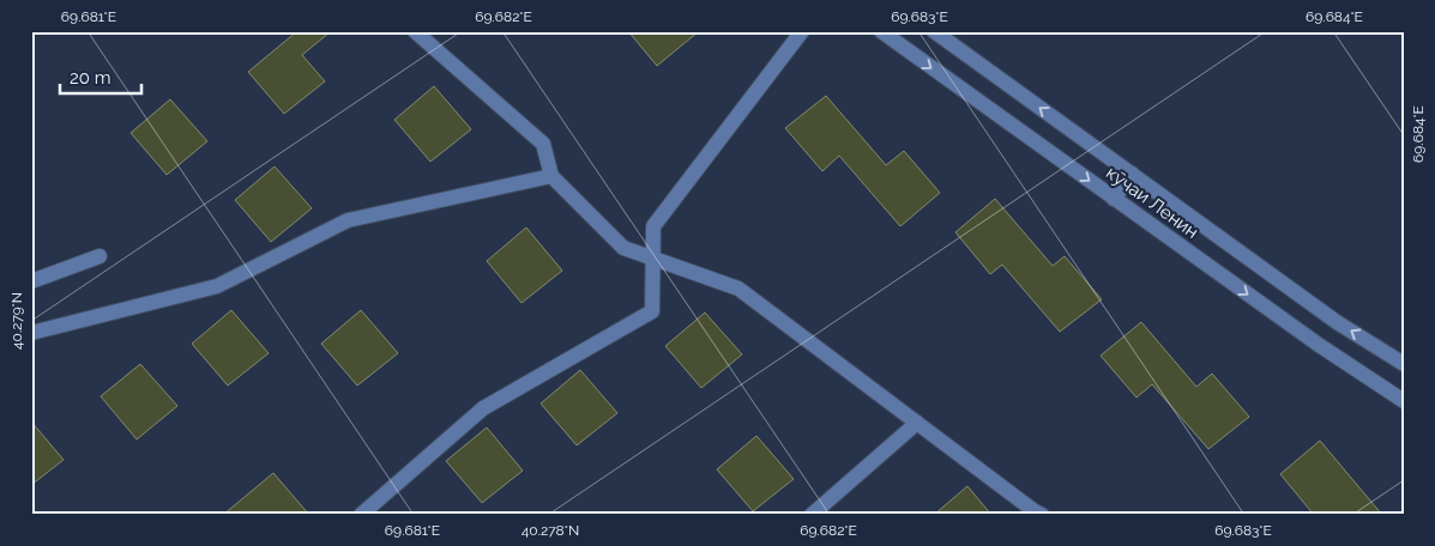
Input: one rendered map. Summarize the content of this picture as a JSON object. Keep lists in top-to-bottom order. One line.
{"streets":{"street":["кӯчаи Ленин"]},"scale_bar":"20 m","coordinates":["69.681°E","69.682°E","69.683°E","69.684°E","40.279°N","40.278°N"]}
